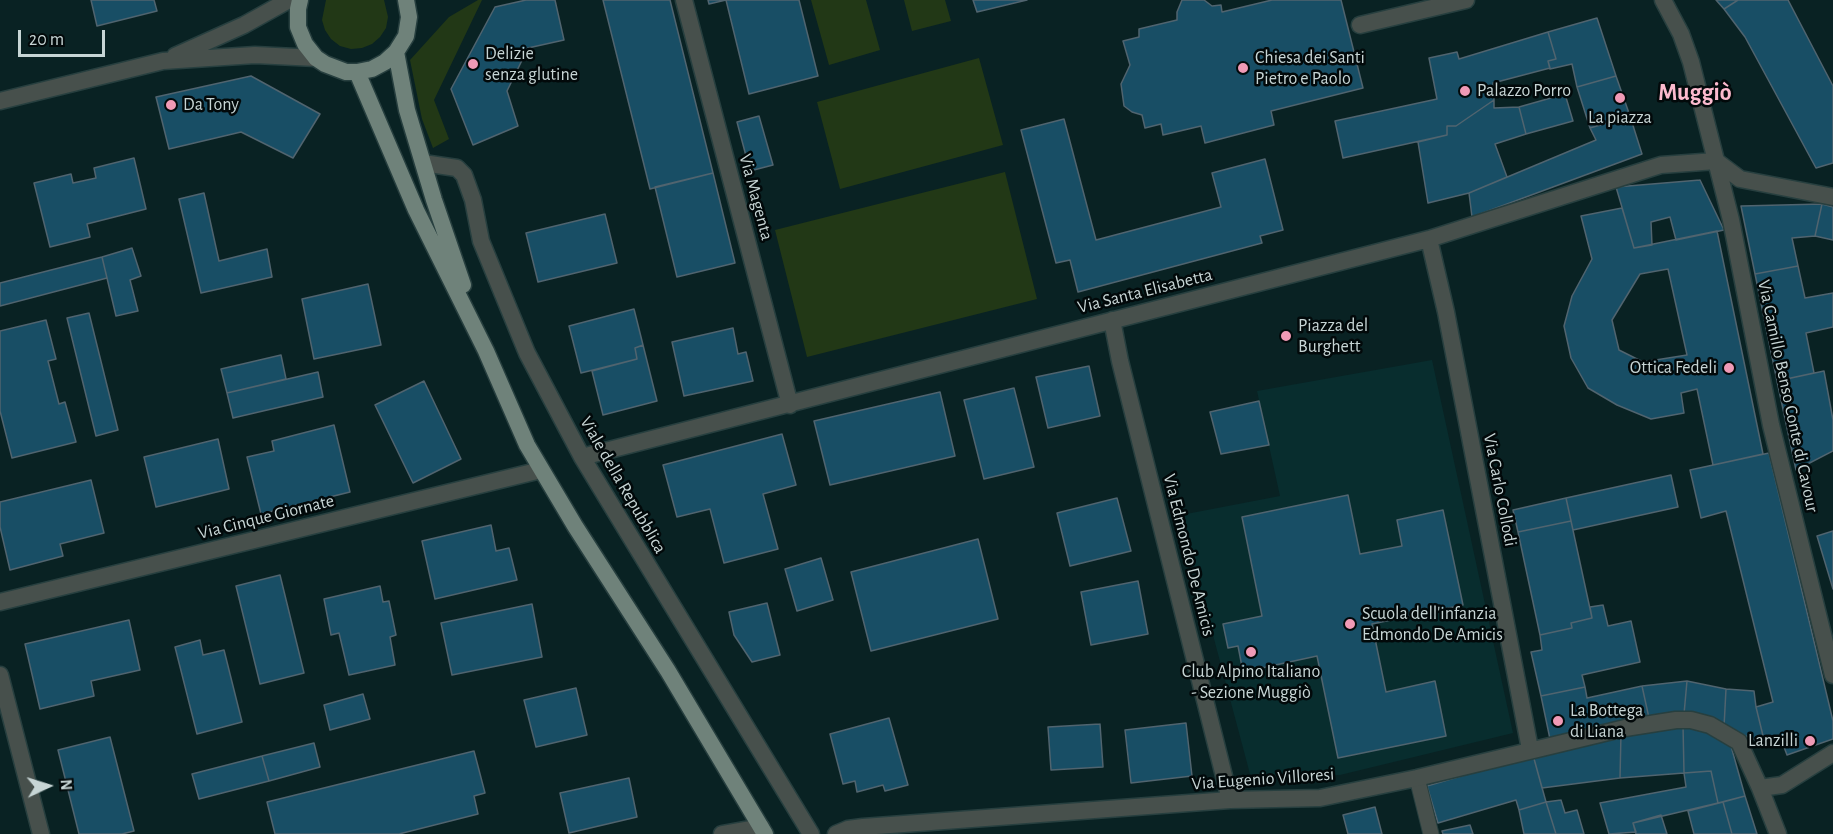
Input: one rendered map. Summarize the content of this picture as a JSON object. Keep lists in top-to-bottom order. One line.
{"streets":{"street":["Via Magenta","Via Santa Elisabetta","Via Camillo Benso Conte di Cavour","Viale della Repubblica","Via Carlo Collodi","Via Cinque Giornate","Via Edmondo De Amicis","Via Eugenio Villoresi"]},"crossings":[["Via Magenta","Via Santa Elisabetta"],["Via Santa Elisabetta","Via Camillo Benso Conte di Cavour"],["Via Santa Elisabetta","Viale della Repubblica"],["Via Santa Elisabetta","Via Carlo Collodi"],["Via Santa Elisabetta","Via Edmondo De Amicis"],["Via Carlo Collodi","Via Eugenio Villoresi"],["Via Edmondo De Amicis","Via Eugenio Villoresi"]],"districts":["Muggiò"],"places":["Delizie senza glutine","Chiesa dei Santi Pietro e Paolo","Palazzo Porro","La piazza","Da Tony","Piazza del Burghett","Ottica Fedeli","Scuola dell'infanzia Edmondo De Amicis","Club Alpino Italiano - Sezione Muggiò","La Bottega di Liana","Lanzilli"],"scale_bar":"20 m","north":"right"}
